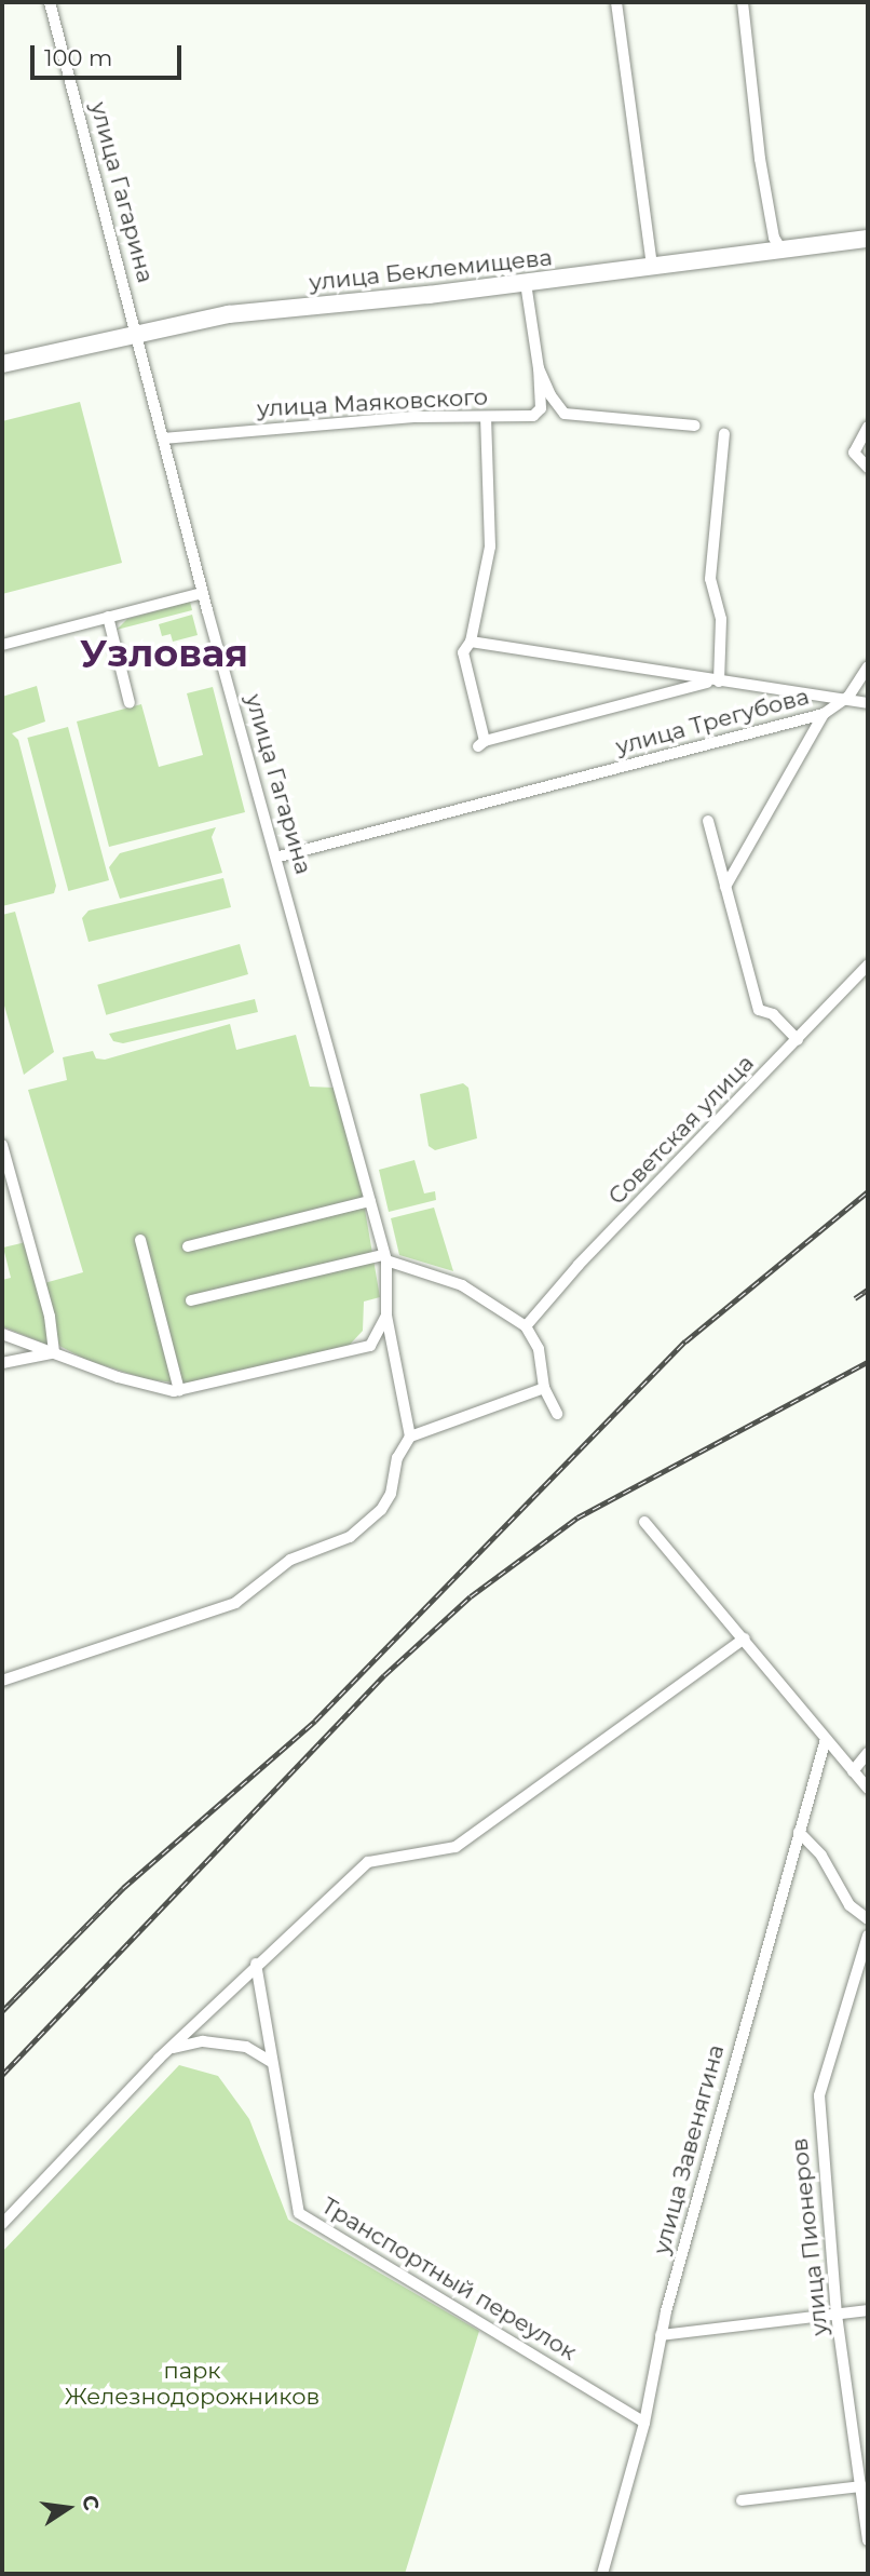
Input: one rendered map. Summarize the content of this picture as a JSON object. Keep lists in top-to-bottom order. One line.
{"streets":{"main road":["улица Беклемищева"],"street":["улица Гагарина","улица Маяковского","улица Трегубова","Советская улица","улица Завенягина","улица Пионеров","Транспортный переулок"]},"crossings":[["улица Гагарина","улица Беклемищева"],["улица Гагарина","улица Маяковского"],["улица Гагарина","улица Трегубова"],["улица Беклемищева","улица Маяковского"],["улица Завенягина","Транспортный переулок"]],"districts":["Узловая"],"parks":["парк Железнодорожников"],"scale_bar":"100 m","north":"right"}
